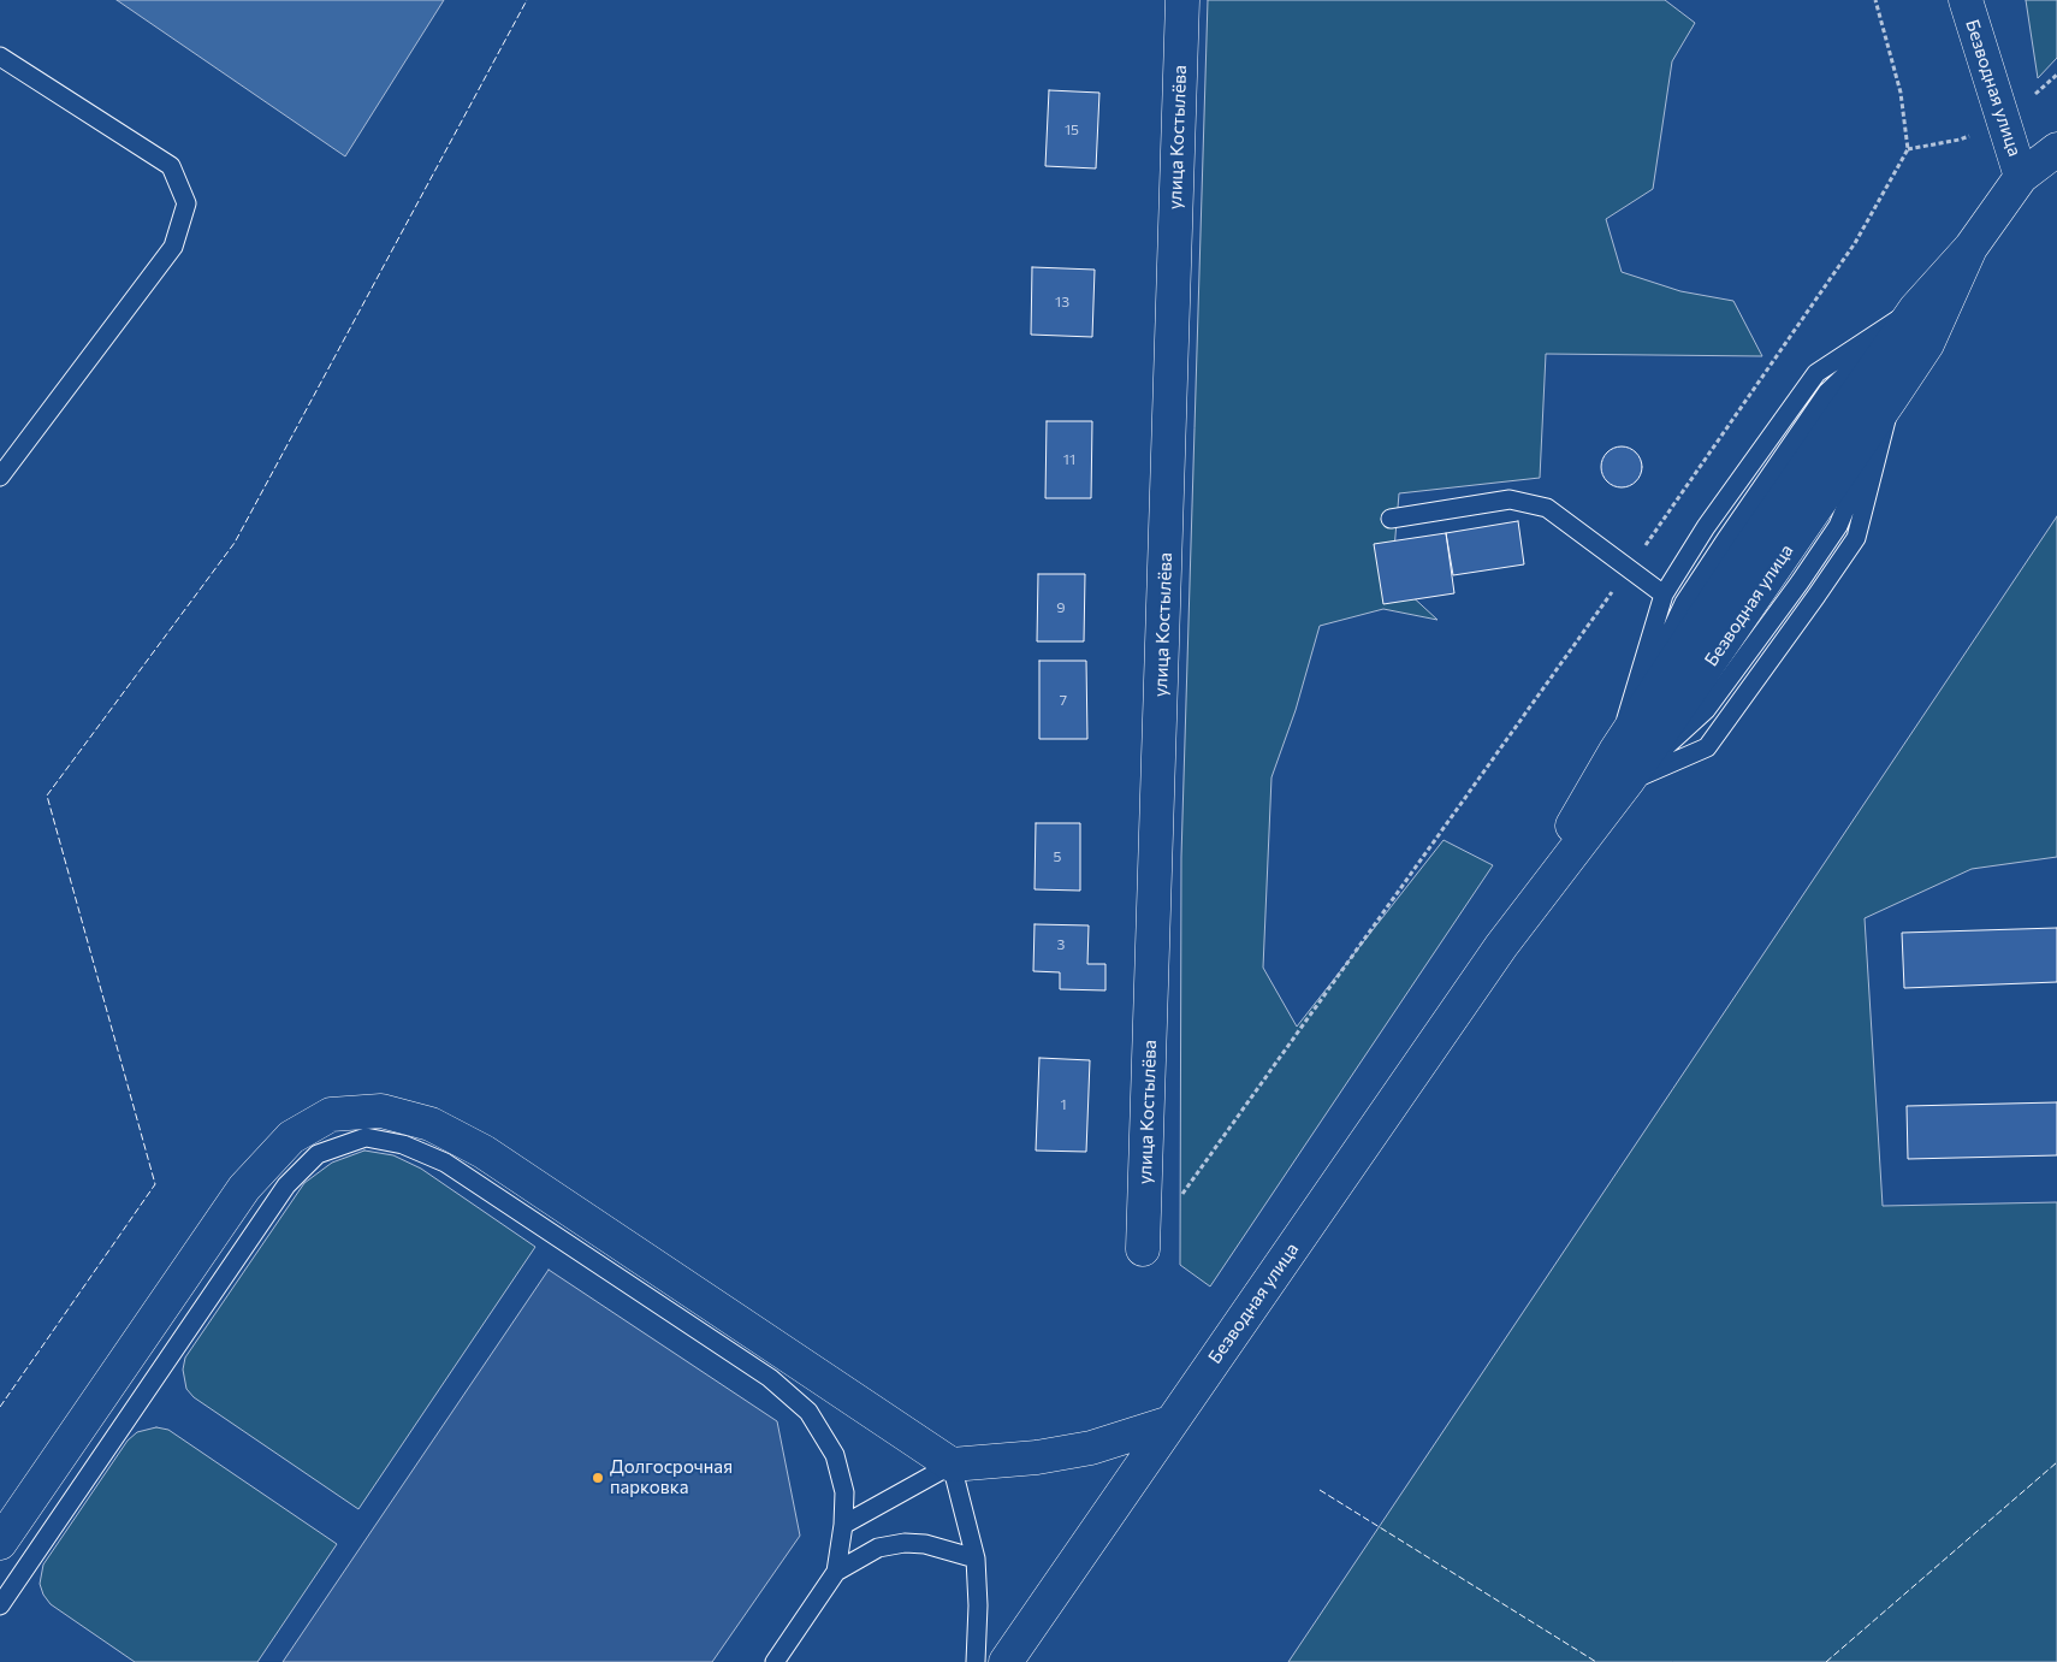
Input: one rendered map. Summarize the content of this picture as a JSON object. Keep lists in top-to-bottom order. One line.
{"streets":{"main road":["Безводная улица","улица Костылёва"]},"places":["Долгосрочная парковка"],"house_numbers":["15","13","11","9","7","5","3","1"]}
